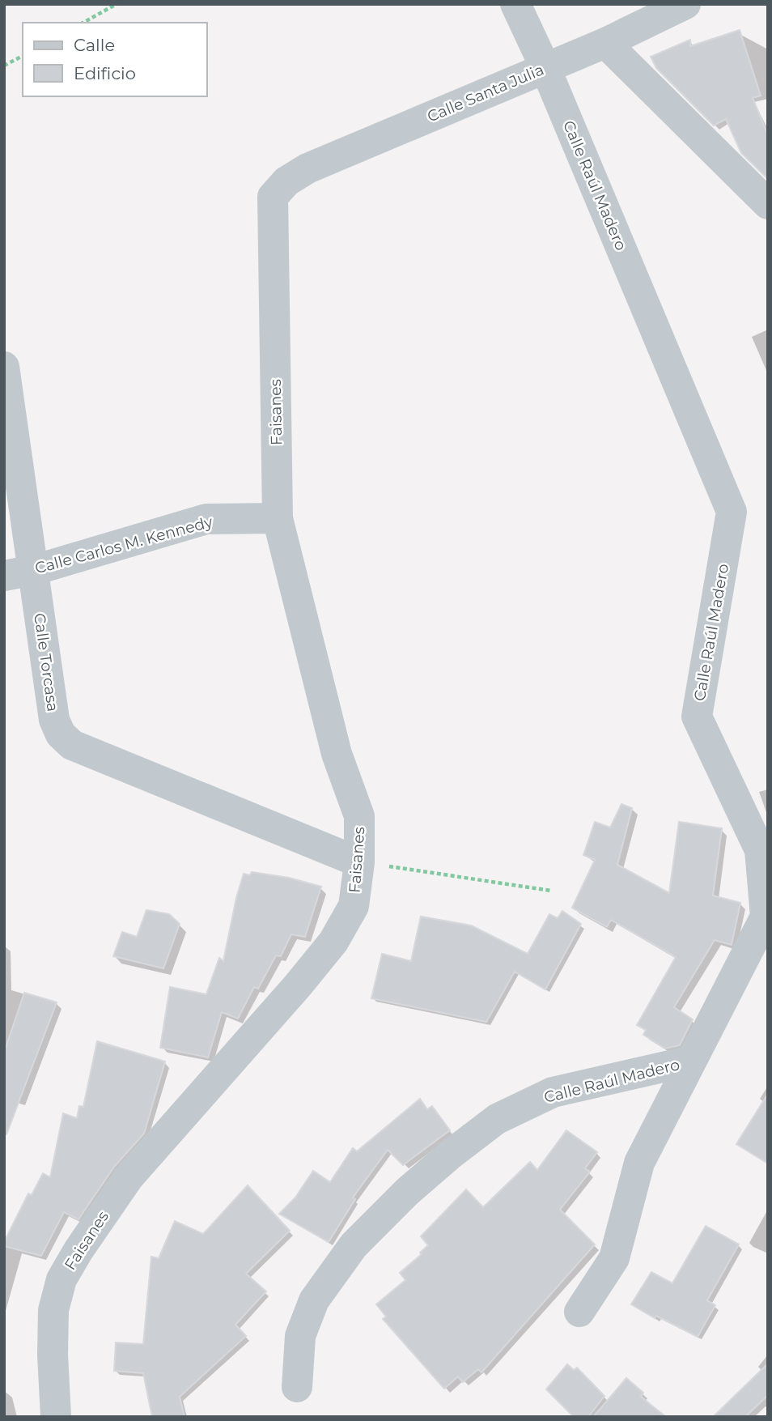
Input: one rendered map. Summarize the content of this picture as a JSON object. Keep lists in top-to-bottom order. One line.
{"streets":{"street":["Calle Santa Julia","Calle Raúl Madero","Faisanes","Calle Carlos M. Kennedy","Calle Torcasa"]},"crossings":[["Calle Santa Julia","Calle Raúl Madero"],["Calle Santa Julia","Faisanes"],["Faisanes","Calle Carlos M. Kennedy"],["Faisanes","Calle Torcasa"],["Calle Carlos M. Kennedy","Calle Torcasa"]],"legend":["Calle","Edificio"]}
